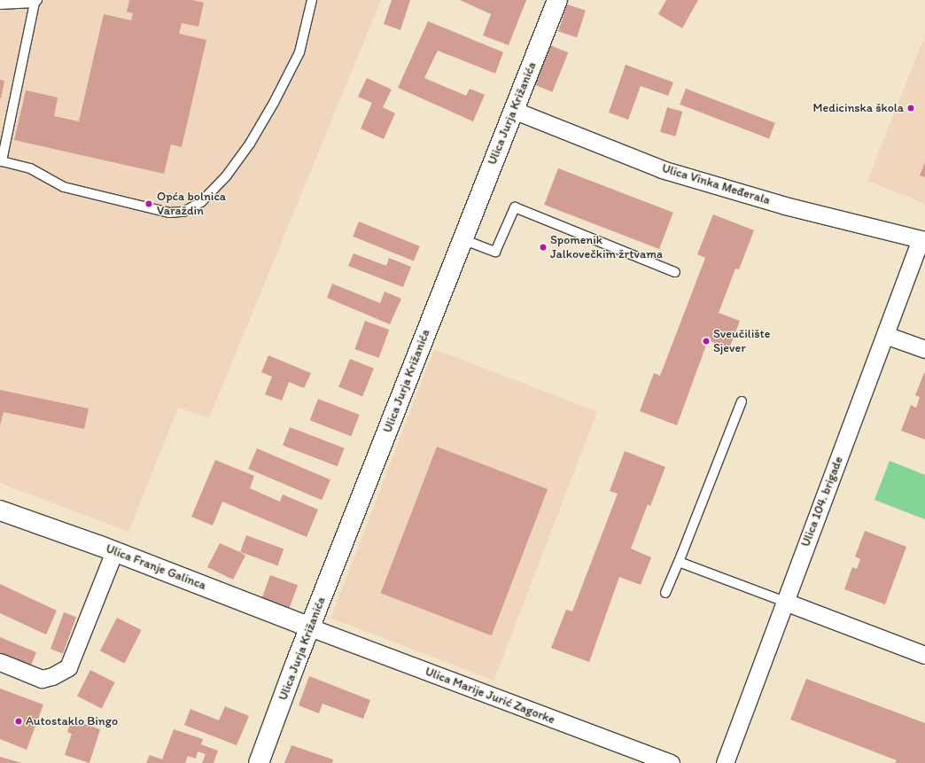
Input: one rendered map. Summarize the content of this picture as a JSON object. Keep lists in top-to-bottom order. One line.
{"streets":{"street":["Ulica Jurja Križanića","Ulica Vinka Međerala","Ulica 104. brigade","Ulica Franje Galinca","Ulica Marije Jurić Zagorke"]},"crossings":[["Ulica Jurja Križanića","Ulica Vinka Međerala"],["Ulica Jurja Križanića","Ulica Franje Galinca"],["Ulica Jurja Križanića","Ulica Marije Jurić Zagorke"],["Ulica Vinka Međerala","Ulica 104. brigade"],["Ulica Franje Galinca","Ulica Marije Jurić Zagorke"]],"places":["Medicinska škola","Opća bolnica Varaždin","Spomenik Jalkovečkim žrtvama","Sveučilište Sjever","Autostaklo Bingo"]}
